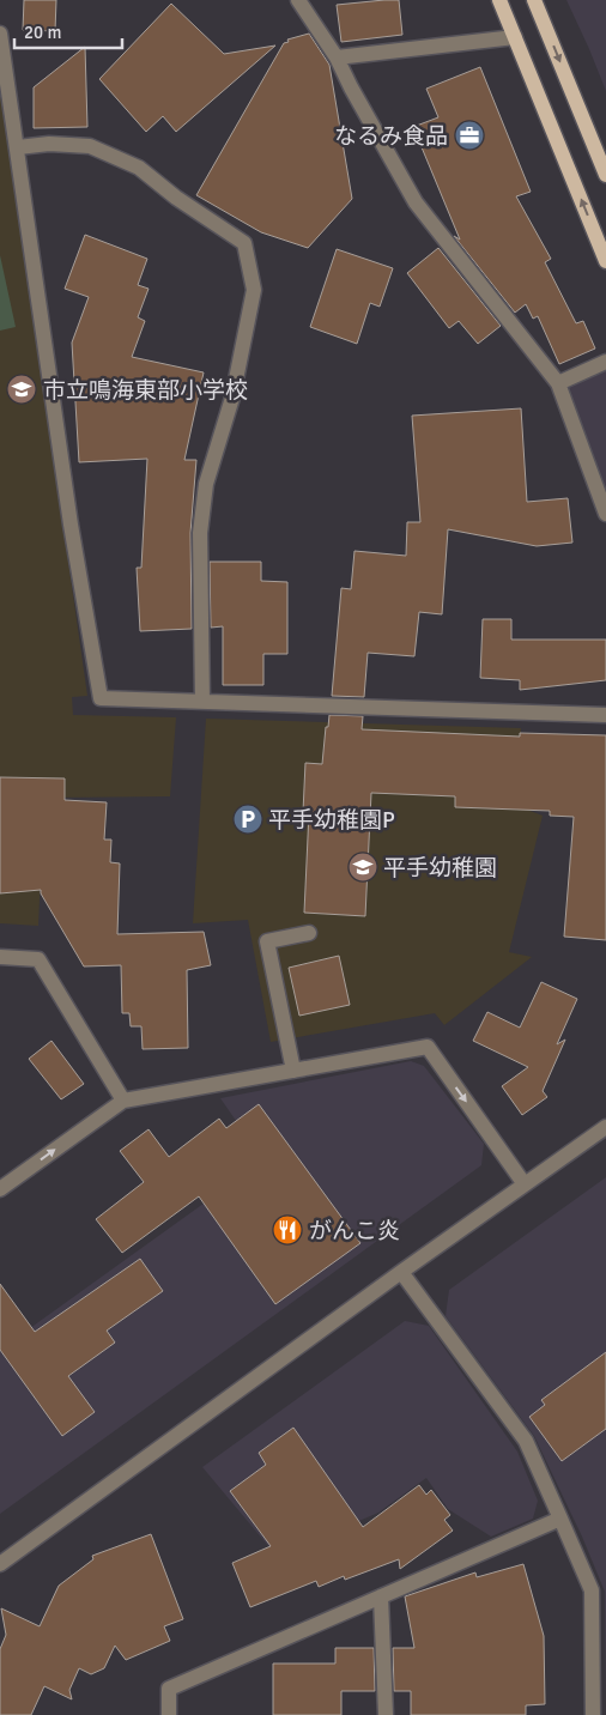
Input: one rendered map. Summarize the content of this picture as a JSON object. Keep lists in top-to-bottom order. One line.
{"places":{"office":["なるみ食品"],"school or university":["市立鳴海東部小学校","平手幼稚園"],"parking":["平手幼稚園P"],"restaurant":["がんこ炎"]},"scale_bar":"20 m"}
